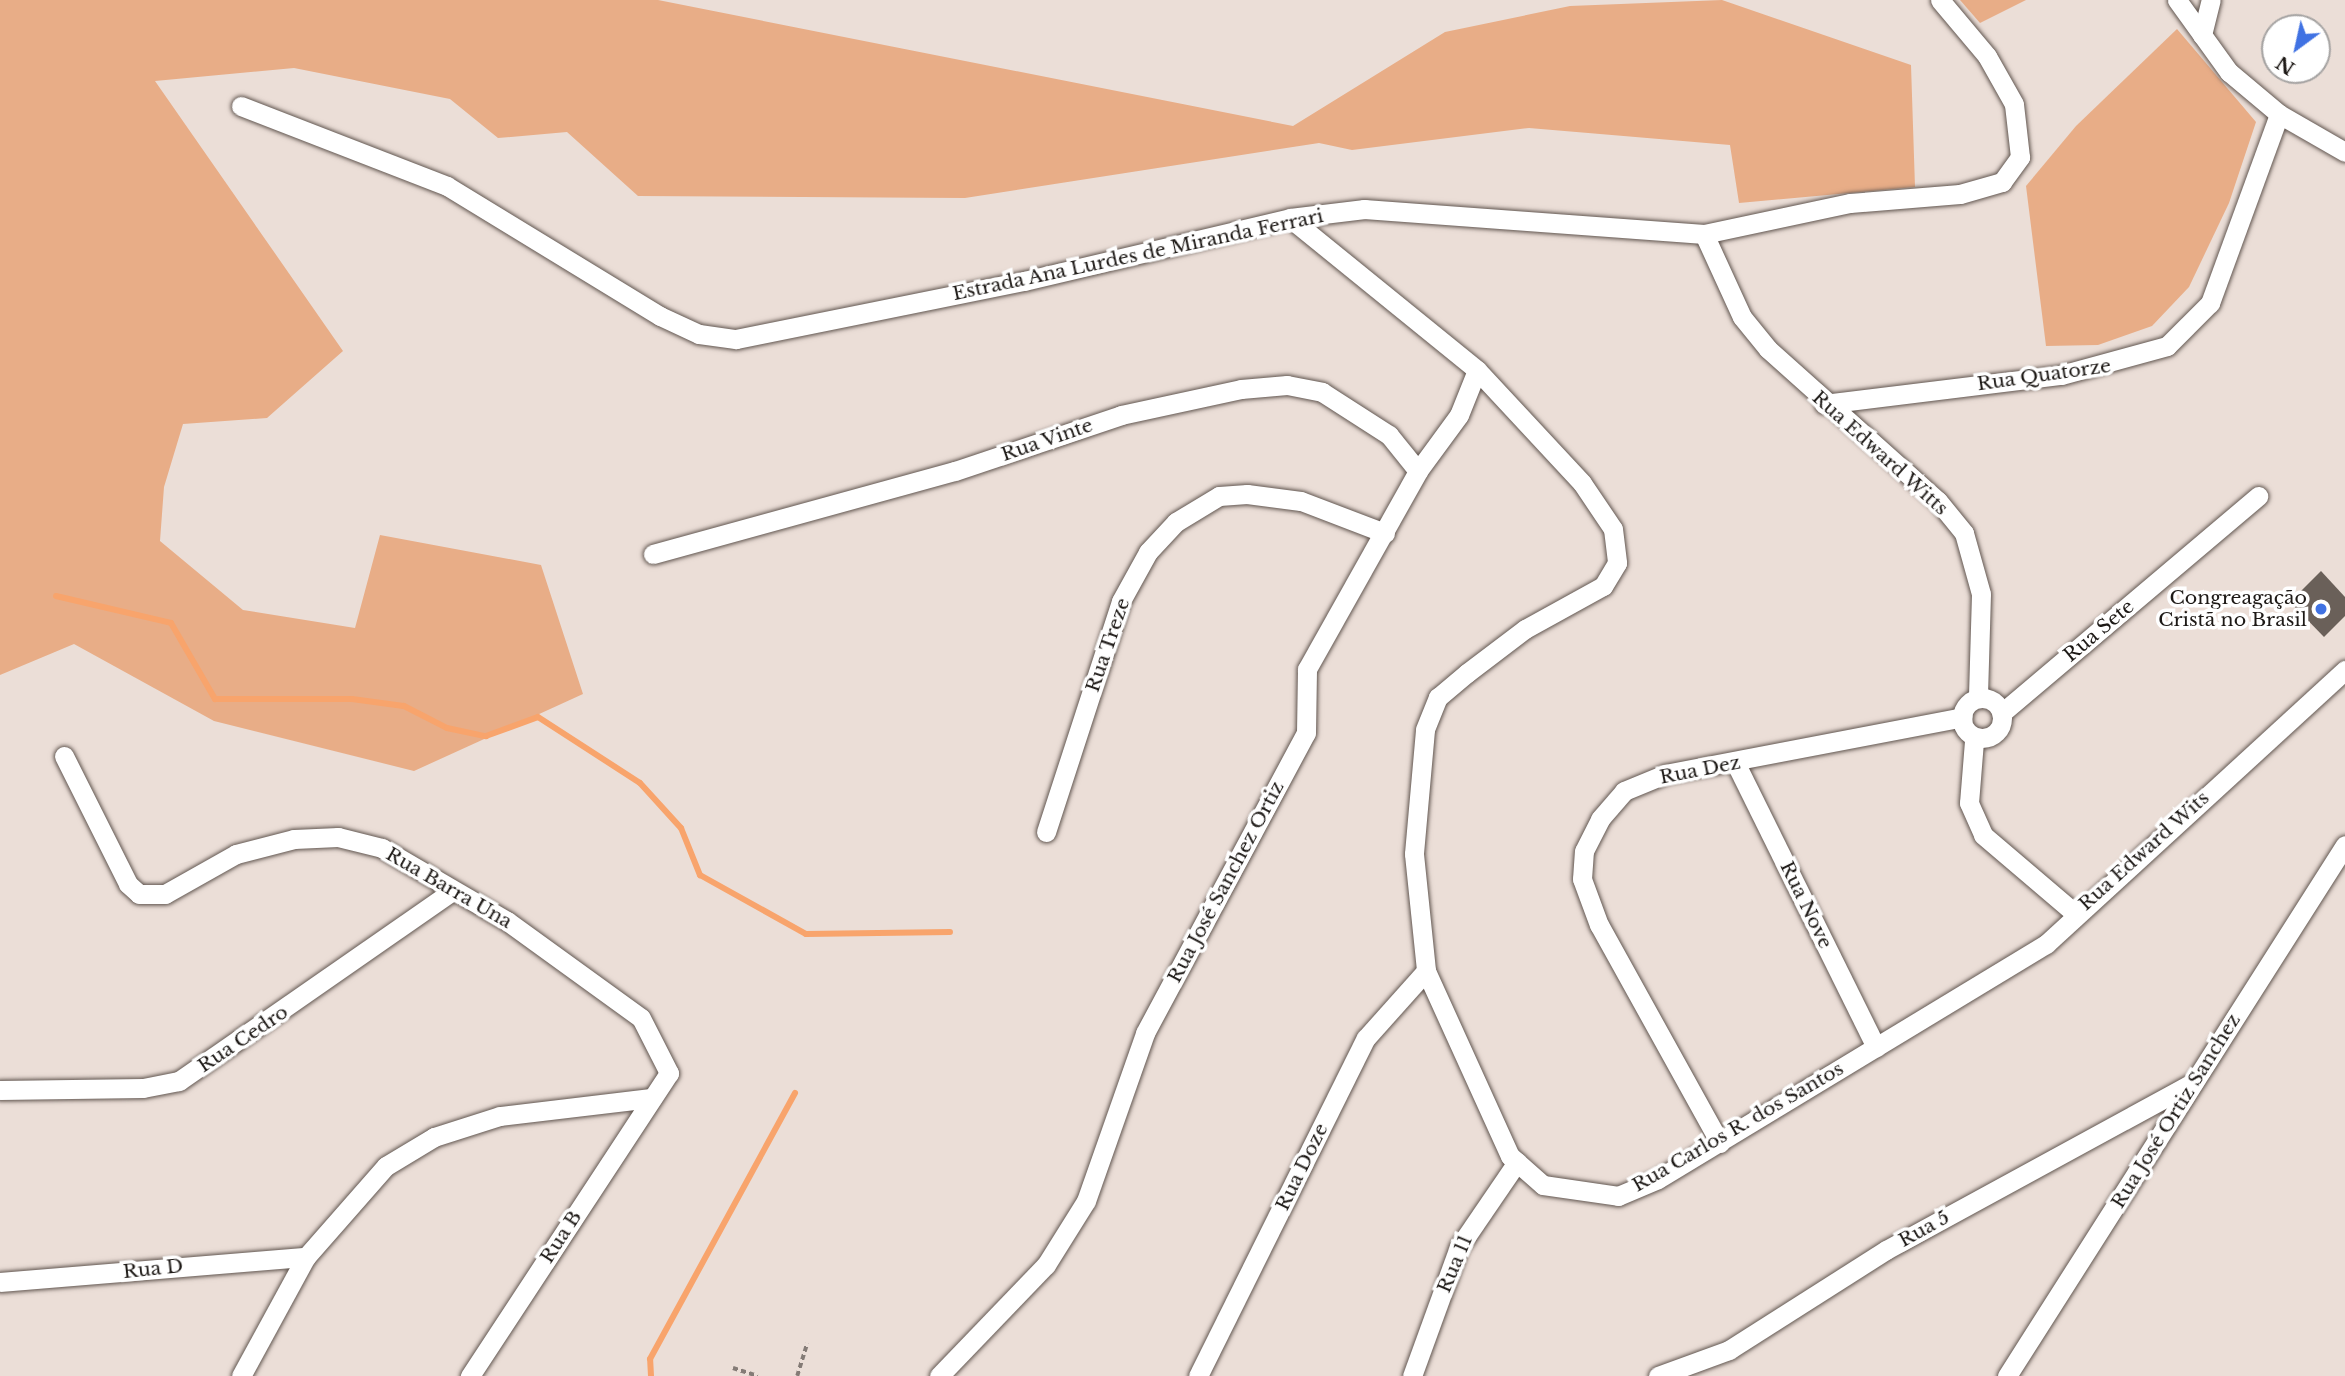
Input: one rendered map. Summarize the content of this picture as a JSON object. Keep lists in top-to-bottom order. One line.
{"streets":{"street":["Estrada Ana Lurdes de Miranda Ferrari","Rua Quatorze","Rua Vinte","Rua Edward Witts","Rua Sete","Rua Treze","Rua Dez","Rua Edward Wits","Rua José Sanchez Ortiz","Rua Barra Una","Rua Nove","Rua Cedro","Rua José Ortiz Sanchez","Rua Carlos R. dos Santos","Rua Doze","Rua 5","Rua B","Rua 11","Rua D"]},"crossings":[["Estrada Ana Lurdes de Miranda Ferrari","Rua Edward Witts"],["Estrada Ana Lurdes de Miranda Ferrari","Rua Carlos R. dos Santos"],["Rua Quatorze","Rua Edward Witts"],["Rua Vinte","Rua José Sanchez Ortiz"],["Rua Edward Witts","Rua Sete"],["Rua Edward Witts","Rua Dez"],["Rua Edward Witts","Rua Edward Wits"],["Rua Sete","Rua Dez"],["Rua Sete","Rua Edward Wits"],["Rua Treze","Rua José Sanchez Ortiz"],["Rua Dez","Rua Edward Wits"],["Rua Dez","Rua Nove"],["Rua Dez","Rua Carlos R. dos Santos"],["Rua Edward Wits","Rua Carlos R. dos Santos"],["Rua José Sanchez Ortiz","Rua Carlos R. dos Santos"],["Rua Barra Una","Rua Cedro"],["Rua Barra Una","Rua B"],["Rua Nove","Rua Carlos R. dos Santos"],["Rua José Ortiz Sanchez","Rua 5"],["Rua Carlos R. dos Santos","Rua Doze"],["Rua Carlos R. dos Santos","Rua 11"]],"places":["Congreagação Cristã no Brasil"],"north":"bottom left"}
